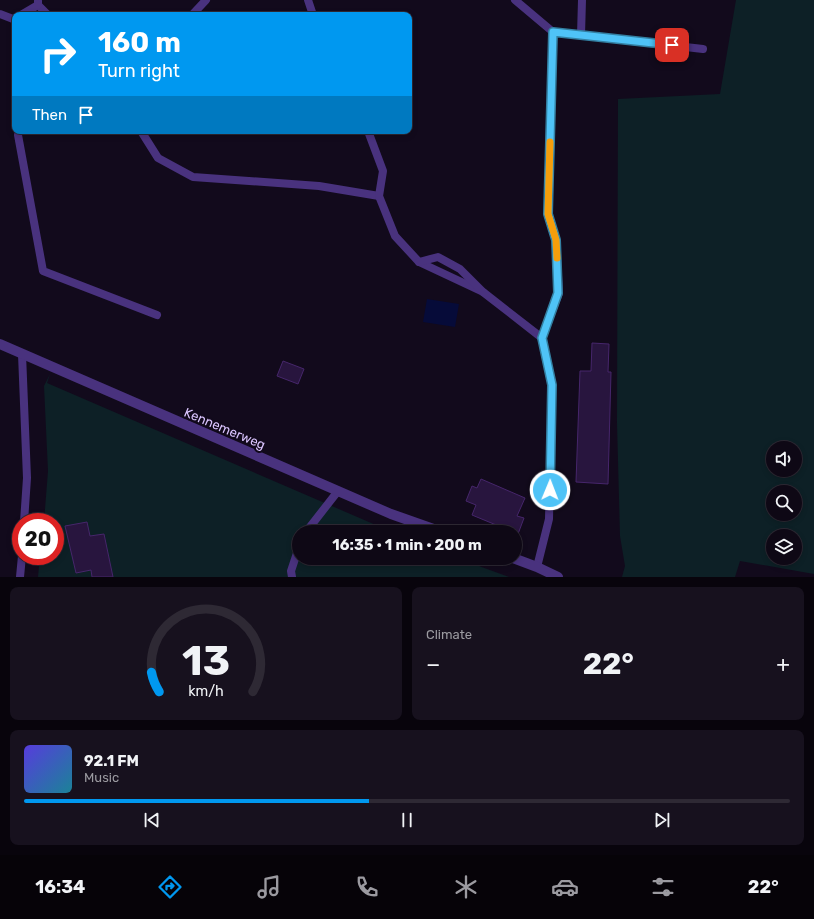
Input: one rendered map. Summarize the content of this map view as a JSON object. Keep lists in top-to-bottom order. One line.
{"streets":{"street":["Kennemerweg"]},"page":{"turn":["160 m","Turn right"],"then":"Then","limit":"20","trip":"16:35 · 1 min · 200 m","tile":"Climate","heat":["−","22°","+"],"song":["92.1 FM","Music"],"tabs":["16:34","22°"],"gauge":["13","km/h"]}}
